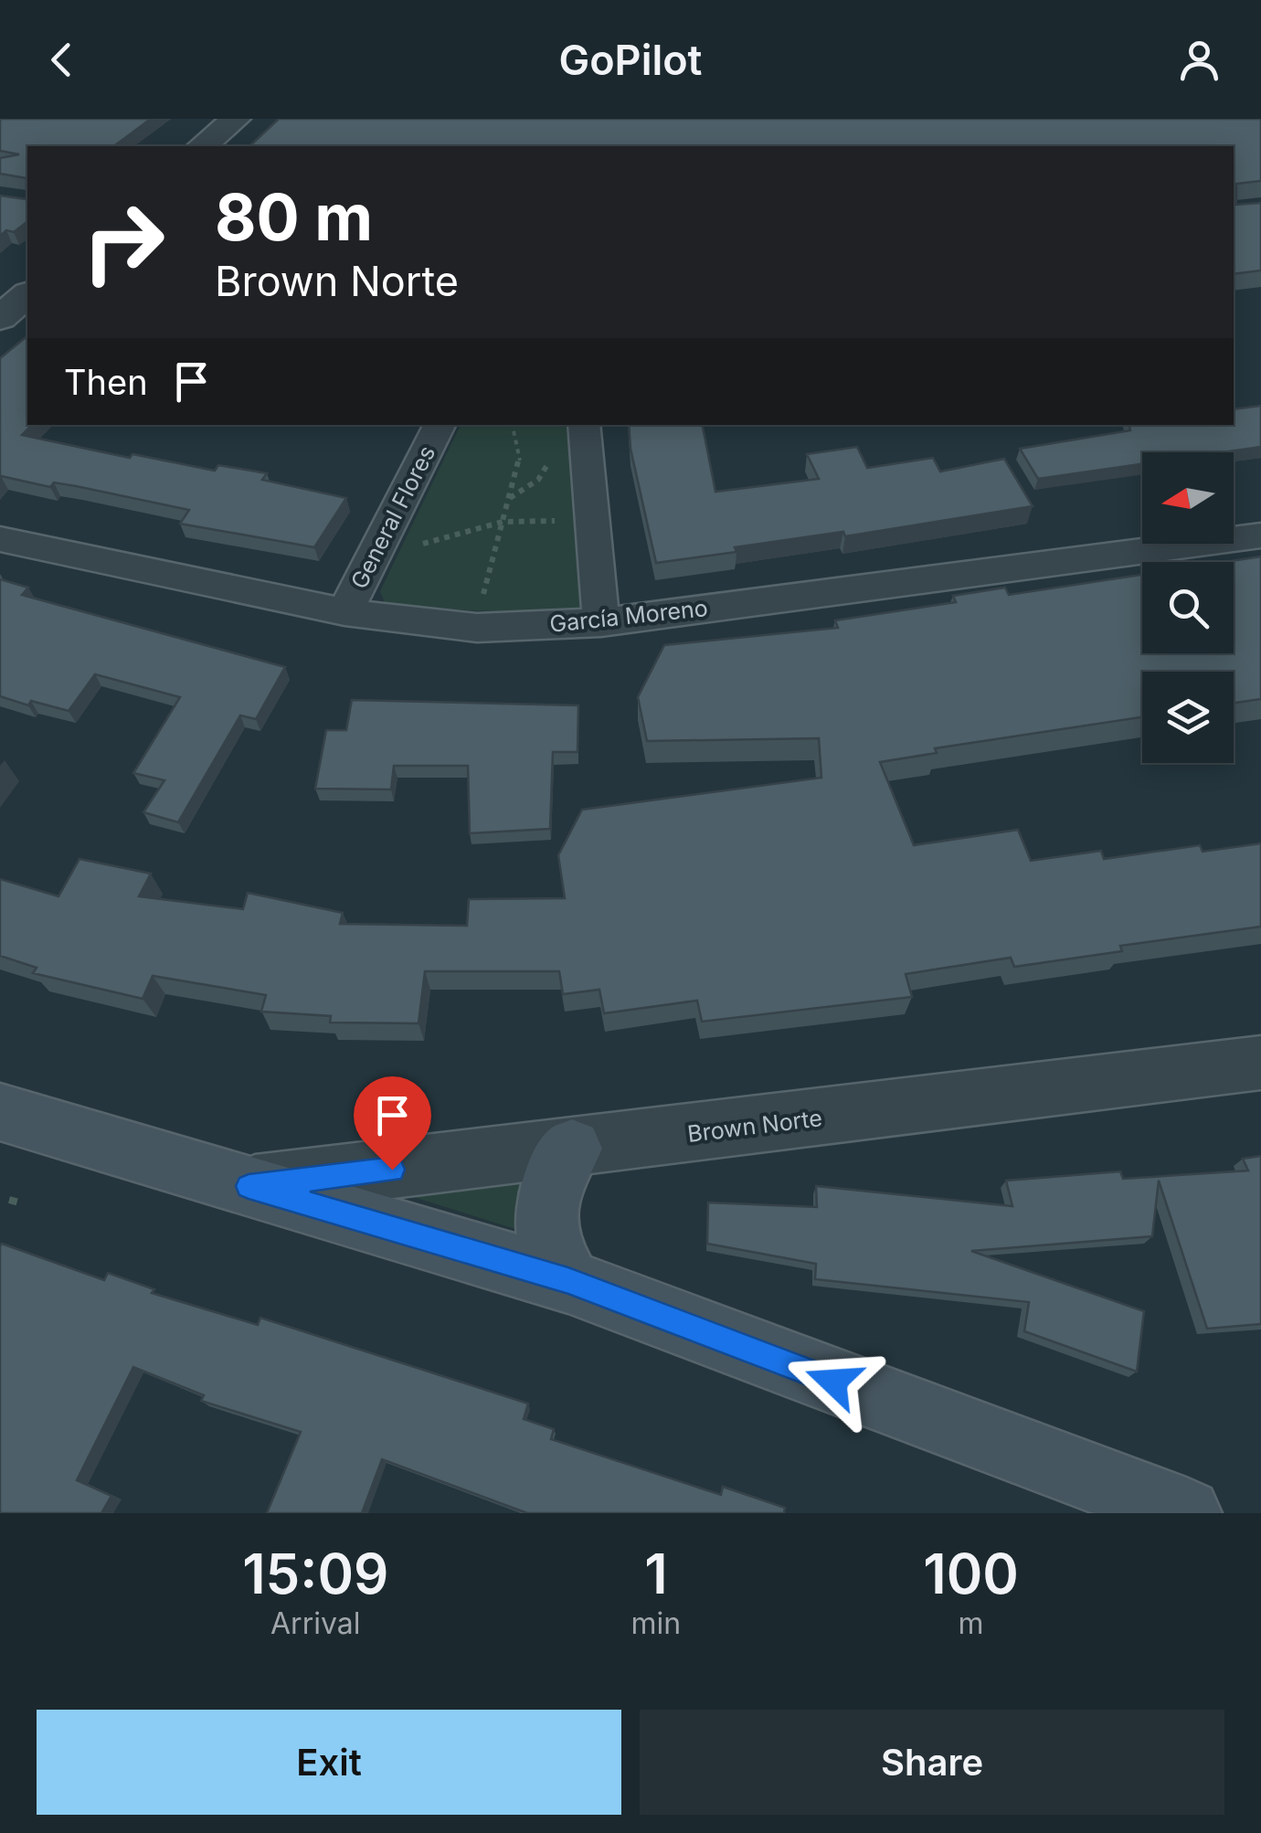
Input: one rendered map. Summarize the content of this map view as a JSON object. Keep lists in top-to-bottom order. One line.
{"streets":{"street":["General Flores","García Moreno","Brown Norte"]},"crossings":[["General Flores","García Moreno"]],"north":"left","page":{"header":"GoPilot","turn":["80 m","Brown Norte"],"then":"Then","eta":["15:09","Arrival","1","min","100","m"],"buttons":["Exit","Share"]}}
